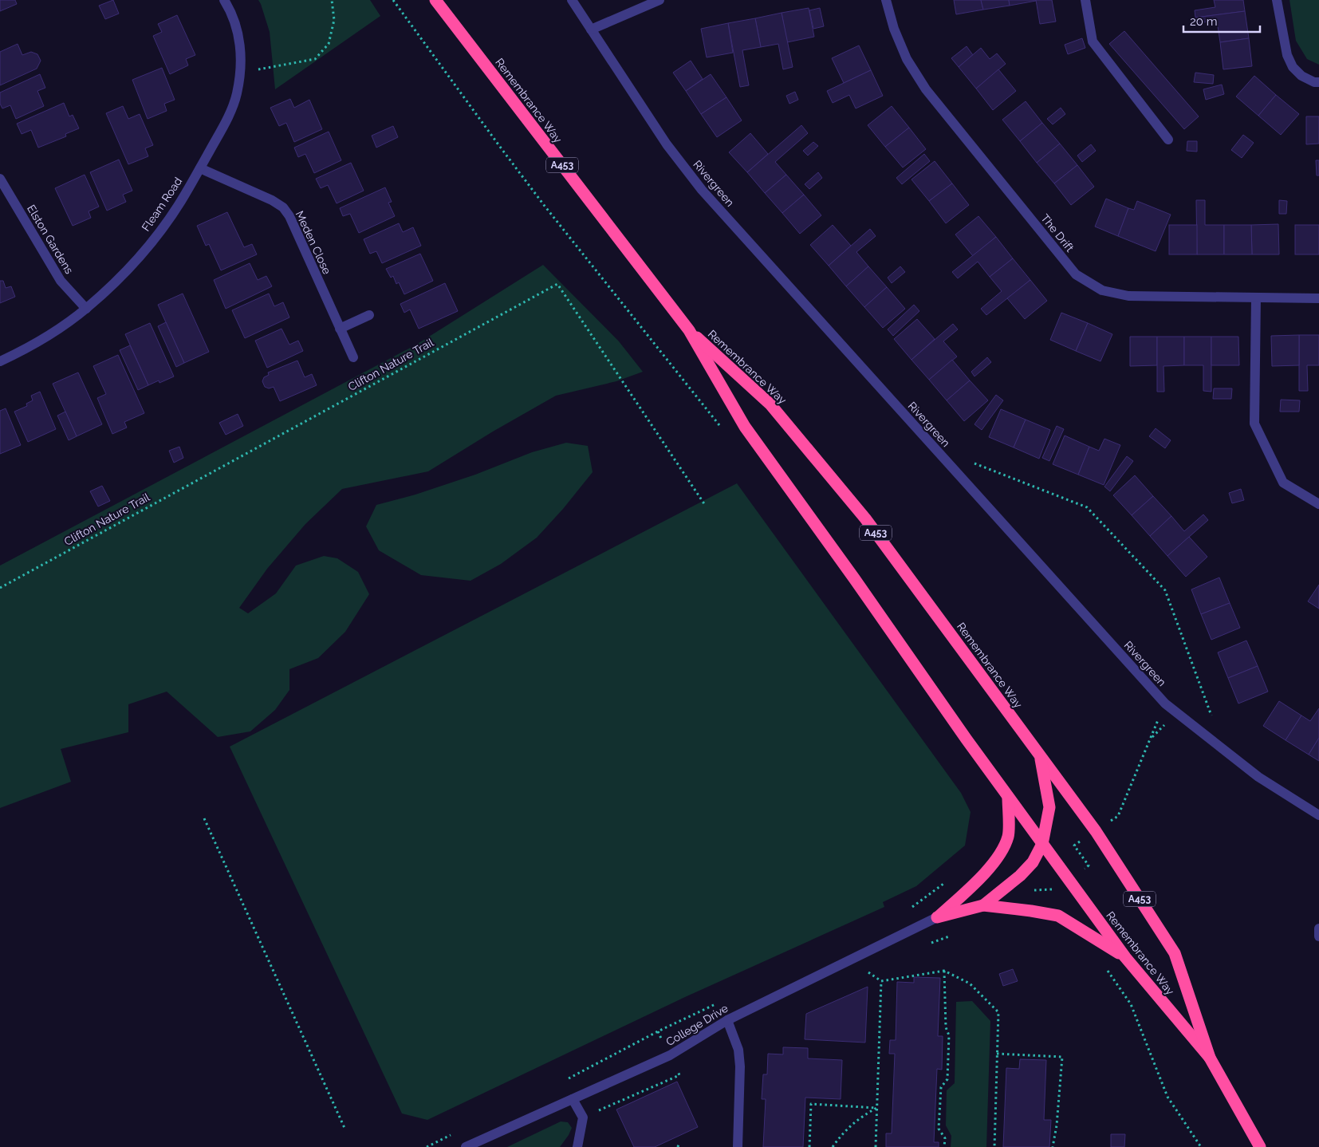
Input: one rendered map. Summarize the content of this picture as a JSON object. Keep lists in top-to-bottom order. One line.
{"streets":{"highway":["Remembrance Way","A453"],"street":["Rivergreen","Fleam Road","The Drift","Elston Gardens","Meden Close","College Drive"],"path":["Clifton Nature Trail"]},"crossings":[["Fleam Road","Elston Gardens"],["Fleam Road","Meden Close"]],"scale_bar":"20 m"}
